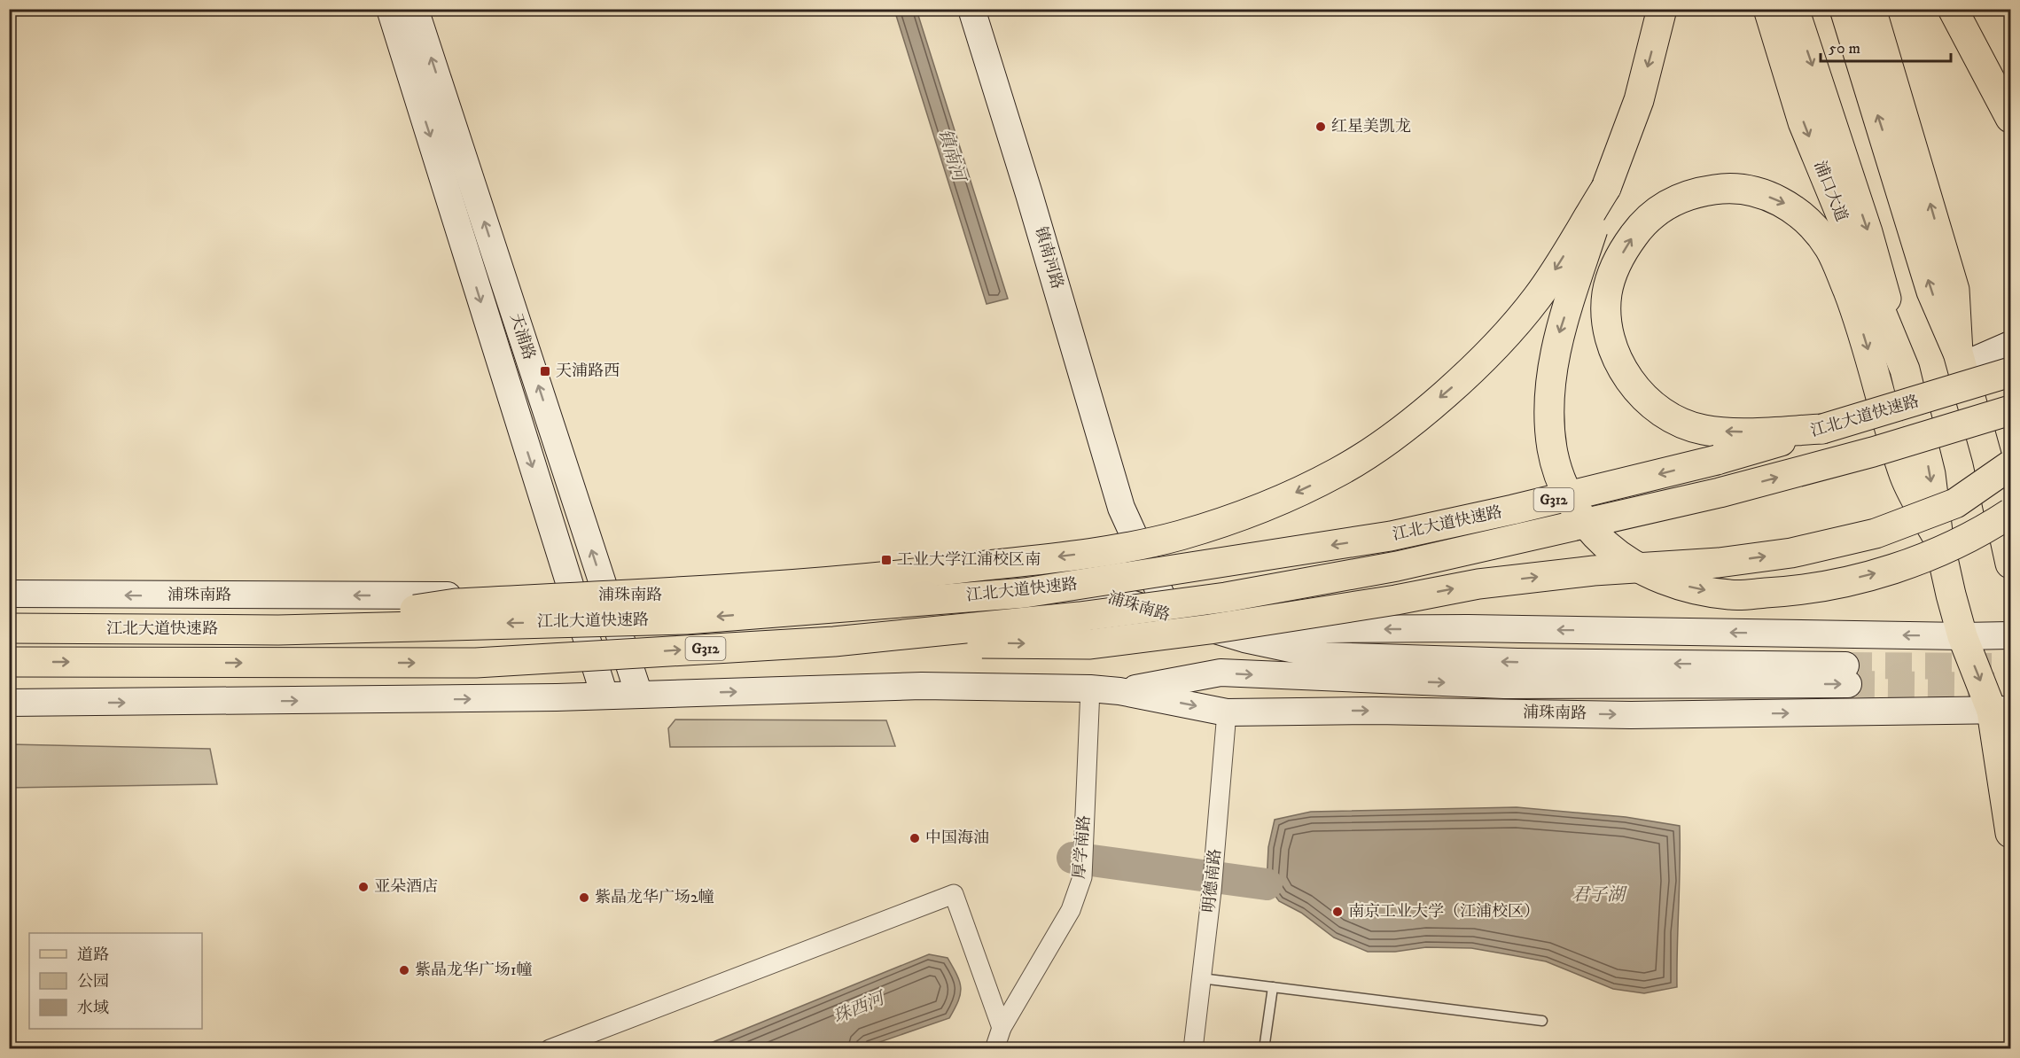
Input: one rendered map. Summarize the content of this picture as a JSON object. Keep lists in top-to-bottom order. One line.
{"streets":{"main road":["浦口大道","江北大道快速路","G312"],"street":["镇南河路","天浦路","浦珠南路","厚学南路","明德南路"]},"crossings":[["浦口大道","浦珠南路"],["镇南河路","浦珠南路"],["天浦路","浦珠南路"],["浦珠南路","厚学南路"],["浦珠南路","明德南路"]],"water":["镇南河","君子湖","珠西河"],"places":{"other":["红星美凯龙","中国海油","亚朵酒店","紫晶龙华广场2幢","南京工业大学（江浦校区）","紫晶龙华广场1幢"],"transit":["天浦路西","工业大学江浦校区南"]},"legend":["道路","公园","水域"],"scale_bar":"50 m"}
